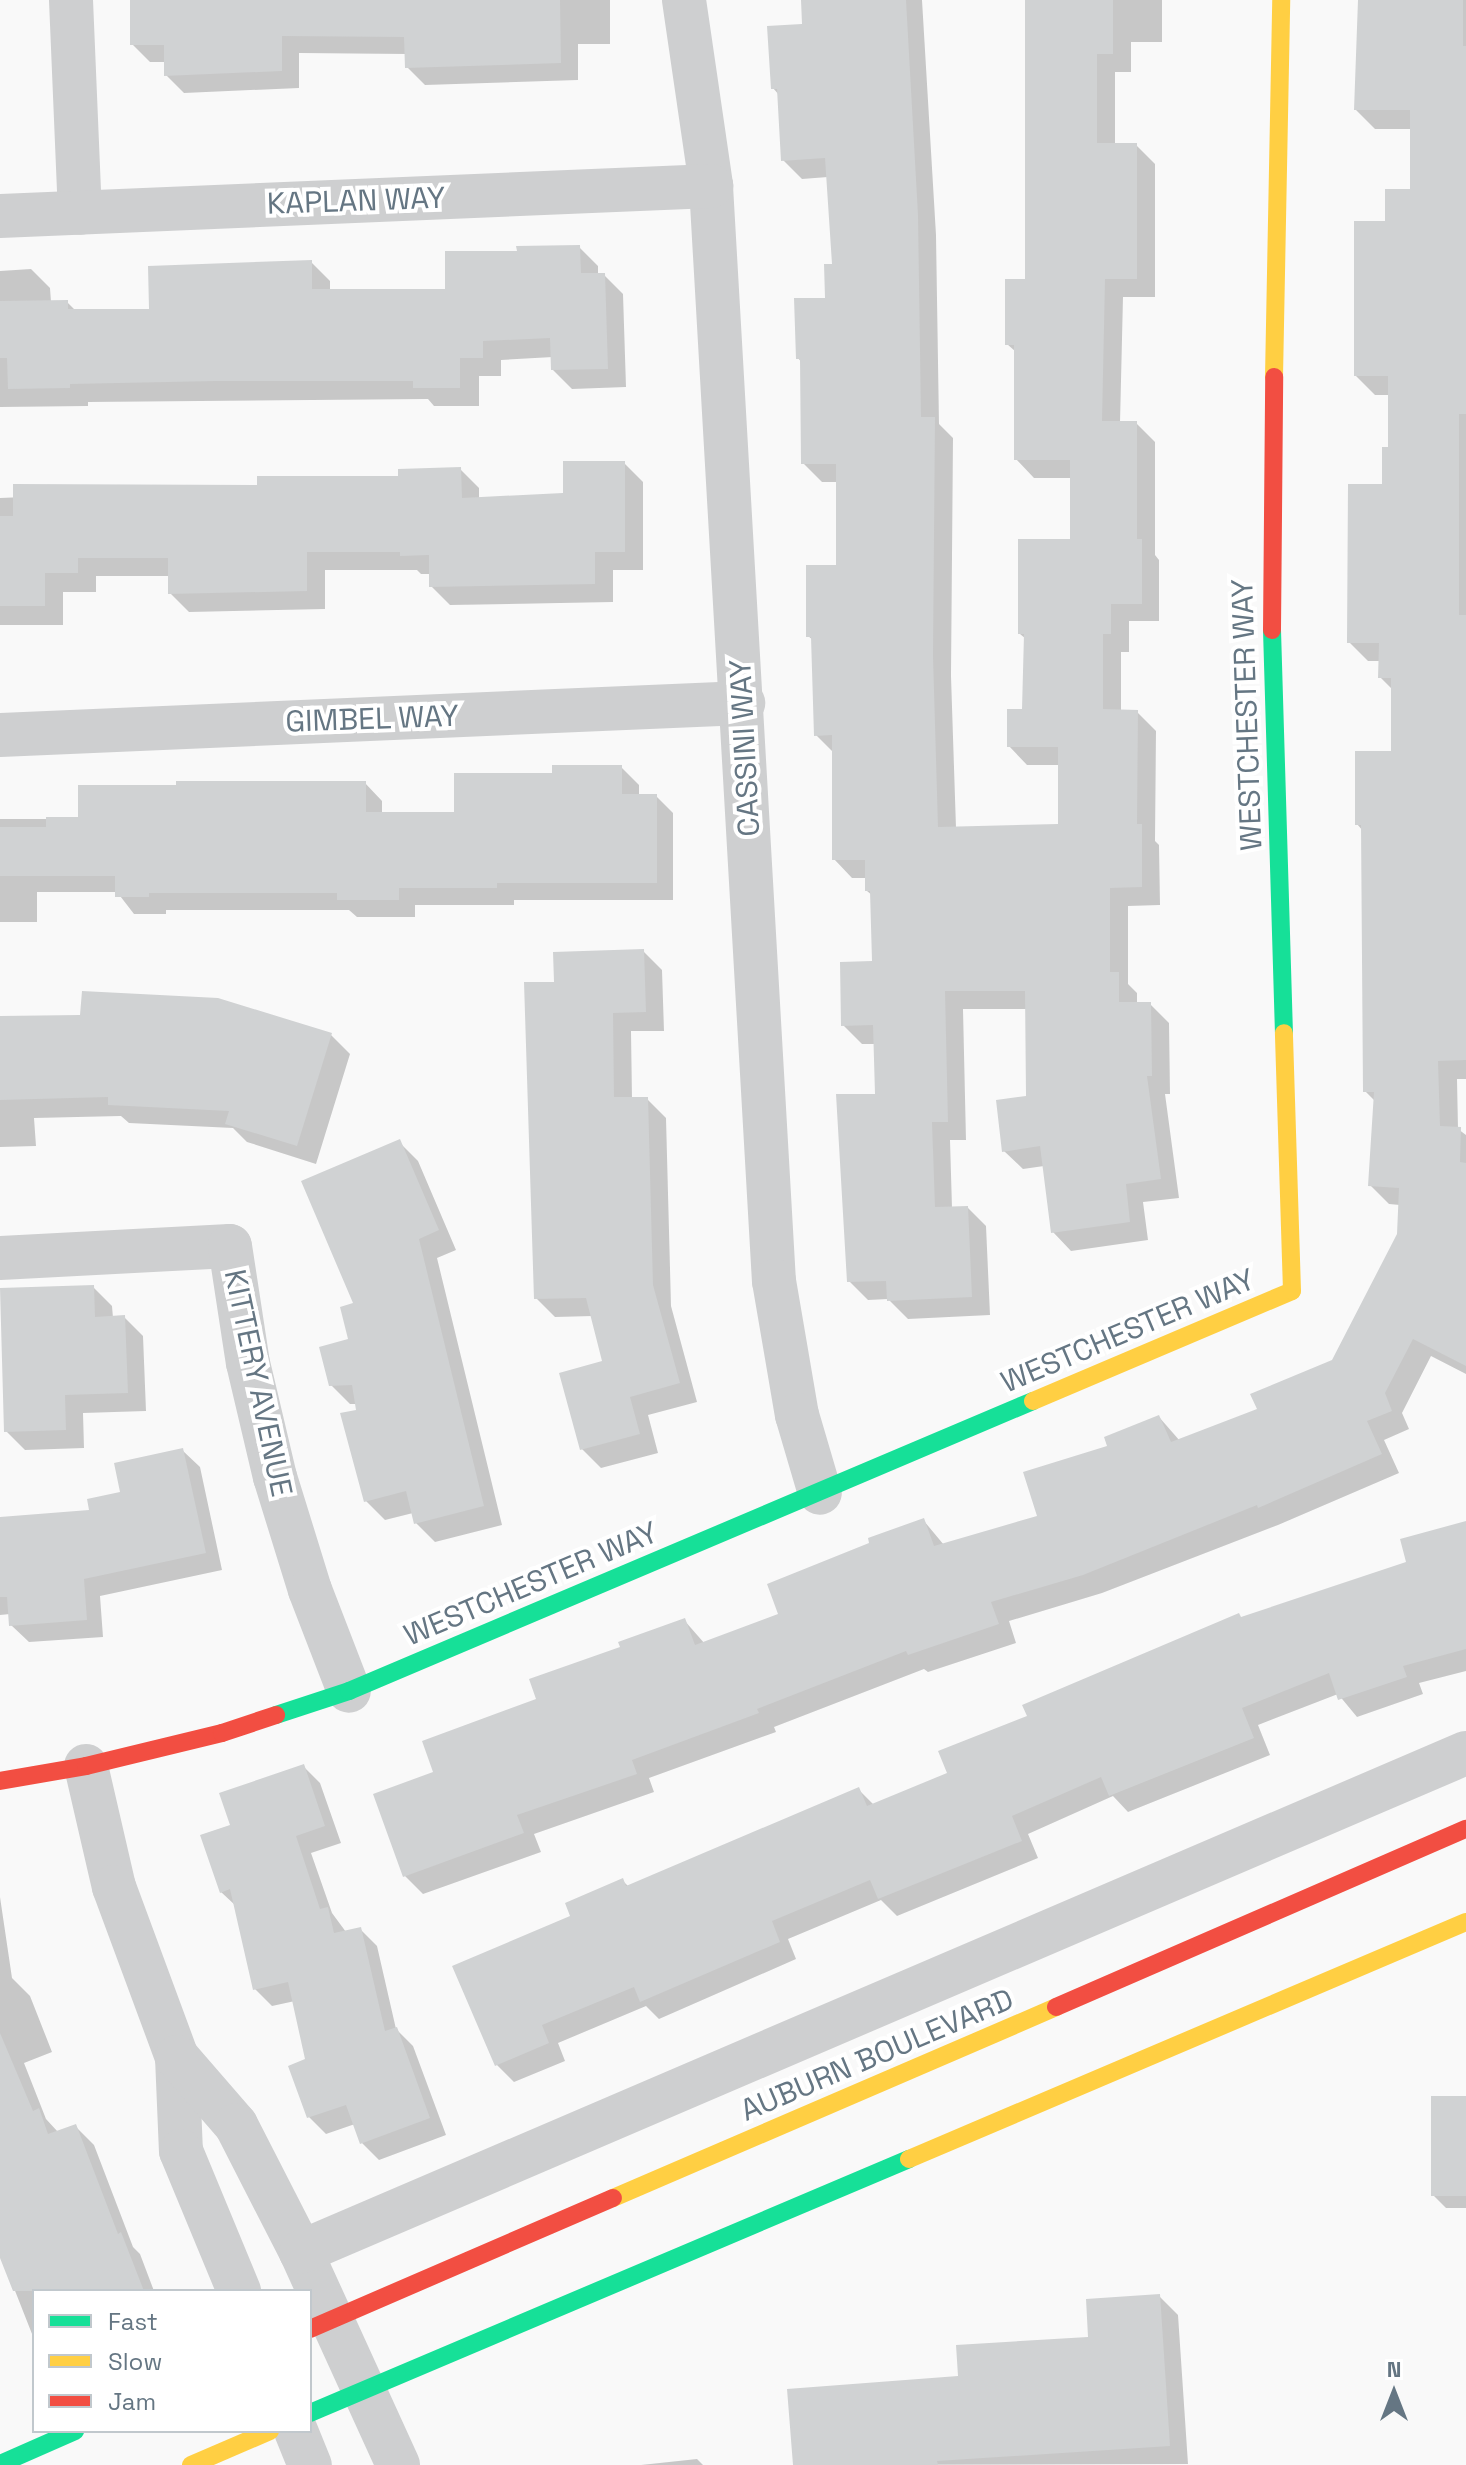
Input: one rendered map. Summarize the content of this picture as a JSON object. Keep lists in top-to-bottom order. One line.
{"streets":{"street":["KAPLAN WAY","WESTCHESTER WAY","GIMBEL WAY","CASSINI WAY","KITTERY AVENUE","AUBURN BOULEVARD"]},"crossings":[["KAPLAN WAY","CASSINI WAY"],["WESTCHESTER WAY","CASSINI WAY"],["WESTCHESTER WAY","KITTERY AVENUE"],["GIMBEL WAY","CASSINI WAY"]],"legend":["Fast","Slow","Jam"],"north":"top"}
